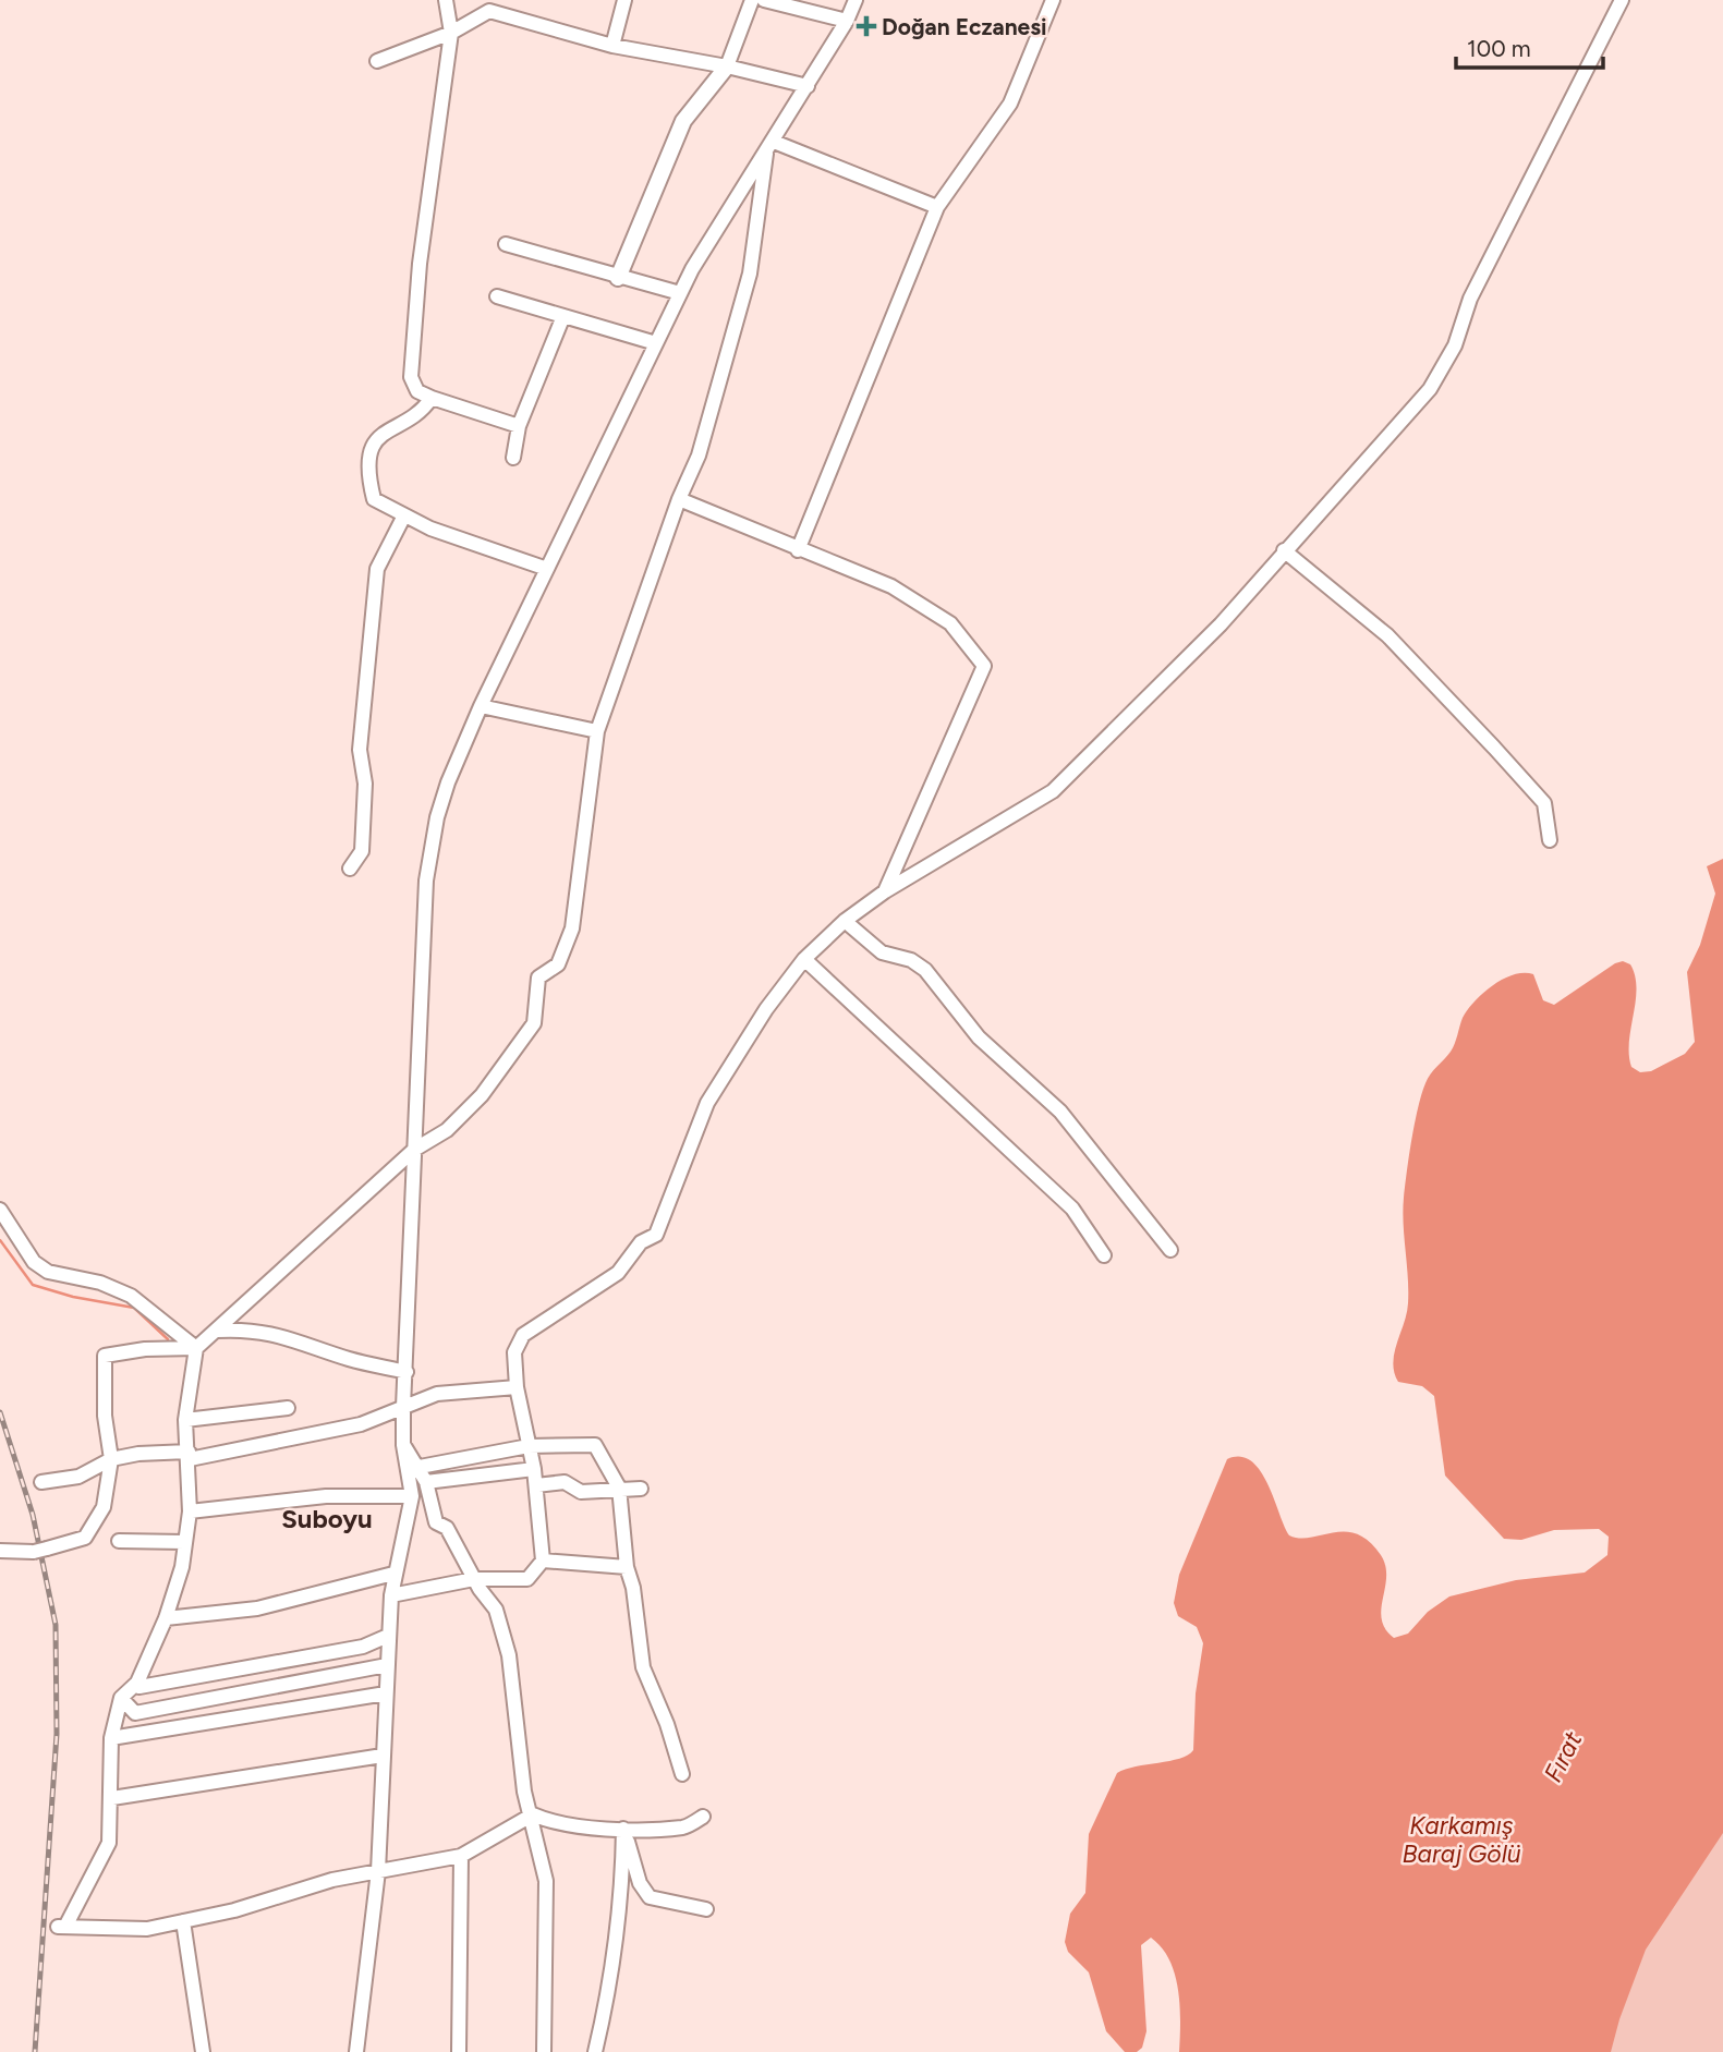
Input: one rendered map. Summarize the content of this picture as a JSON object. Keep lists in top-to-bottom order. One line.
{"districts":["Suboyu"],"water":["Fırat","Karkamış Baraj Gölü"],"places":{"health":["Doğan Eczanesi"]},"scale_bar":"100 m"}
